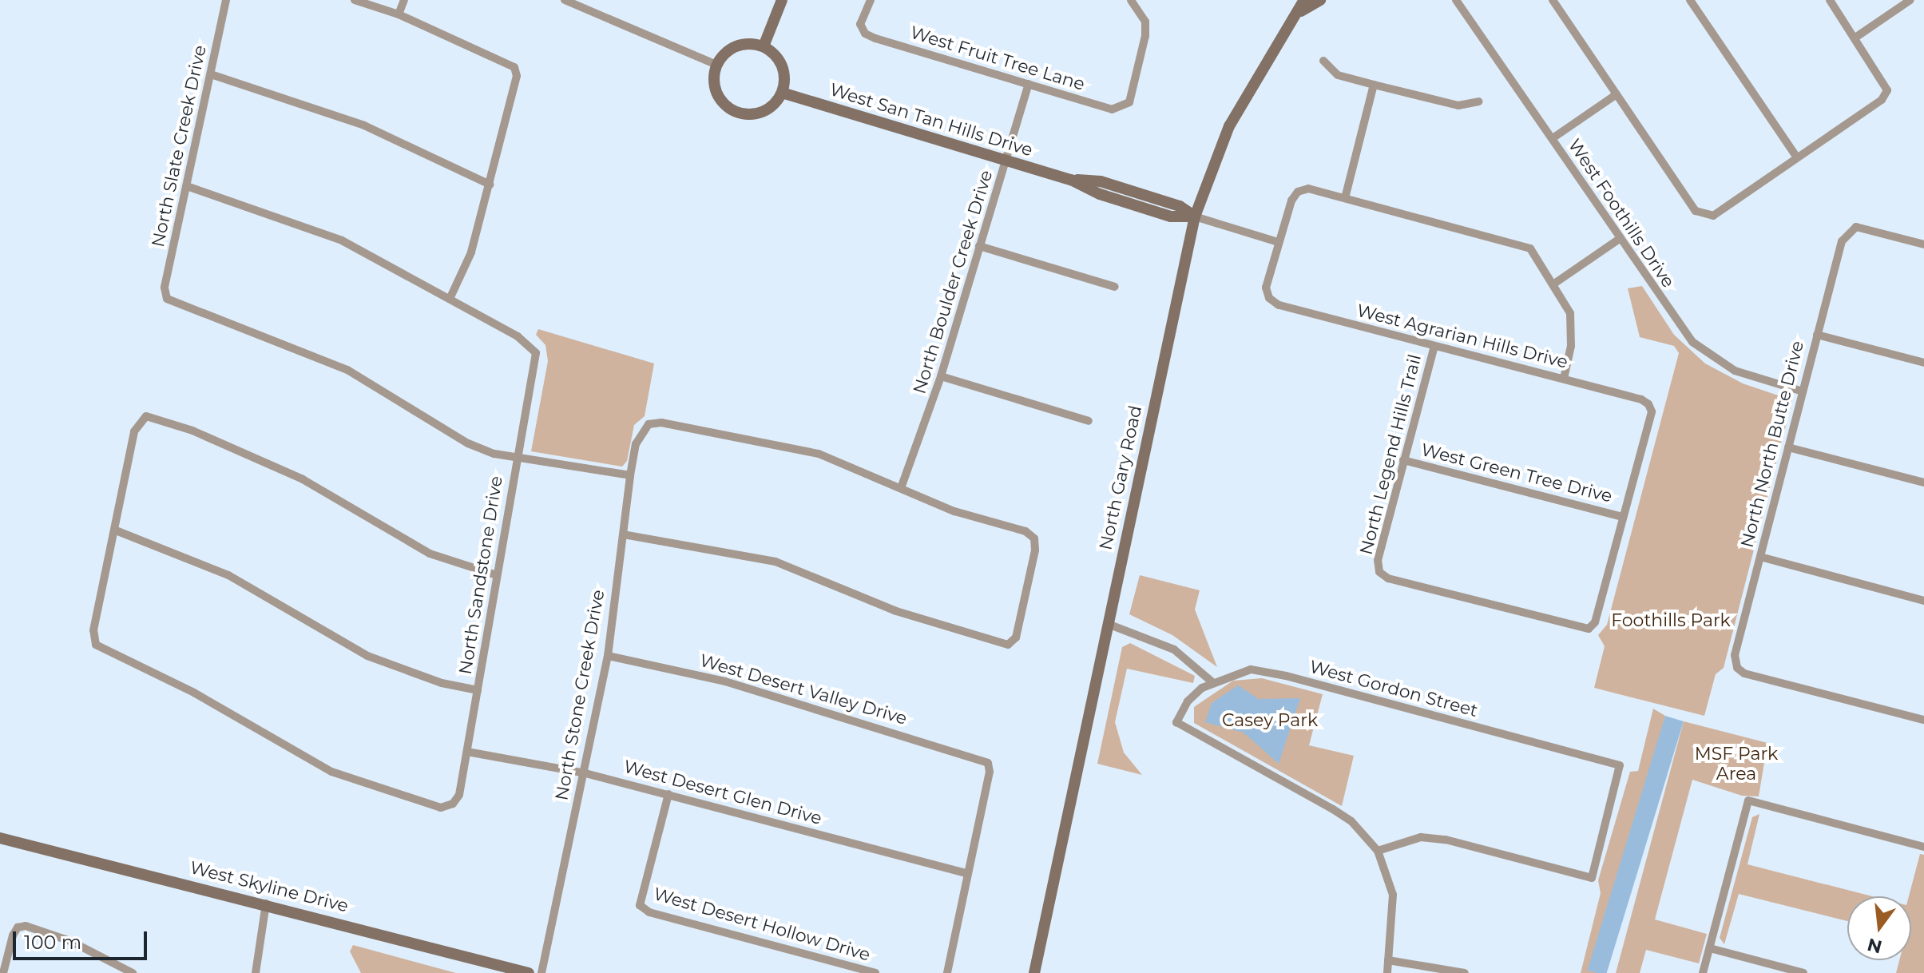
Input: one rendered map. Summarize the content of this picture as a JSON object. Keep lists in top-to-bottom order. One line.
{"streets":{"street":["West Fruit Tree Lane","West San Tan Hills Drive","North Slate Creek Drive","West Foothills Drive","North Boulder Creek Drive","West Agrarian Hills Drive","North North Butte Drive","North Legend Hills Trail","West Green Tree Drive","North Gary Road","North Sandstone Drive","West Gordon Street","West Desert Valley Drive","North Stone Creek Drive","West Desert Glen Drive","West Skyline Drive","West Desert Hollow Drive"]},"crossings":[["West Fruit Tree Lane","North Boulder Creek Drive"],["West San Tan Hills Drive","North Boulder Creek Drive"],["West San Tan Hills Drive","West Agrarian Hills Drive"],["West San Tan Hills Drive","North Gary Road"],["North Slate Creek Drive","North Sandstone Drive"],["West Foothills Drive","North North Butte Drive"],["North Boulder Creek Drive","North Stone Creek Drive"],["West Agrarian Hills Drive","North Legend Hills Trail"],["West Agrarian Hills Drive","West Green Tree Drive"],["North Legend Hills Trail","West Green Tree Drive"],["North Sandstone Drive","West Desert Glen Drive"],["West Desert Valley Drive","North Stone Creek Drive"],["West Desert Valley Drive","West Desert Glen Drive"],["North Stone Creek Drive","West Desert Glen Drive"],["West Desert Glen Drive","West Desert Hollow Drive"]],"parks":["Foothills Park","Casey Park","MSF Park Area"],"scale_bar":"100 m","north":"bottom"}
